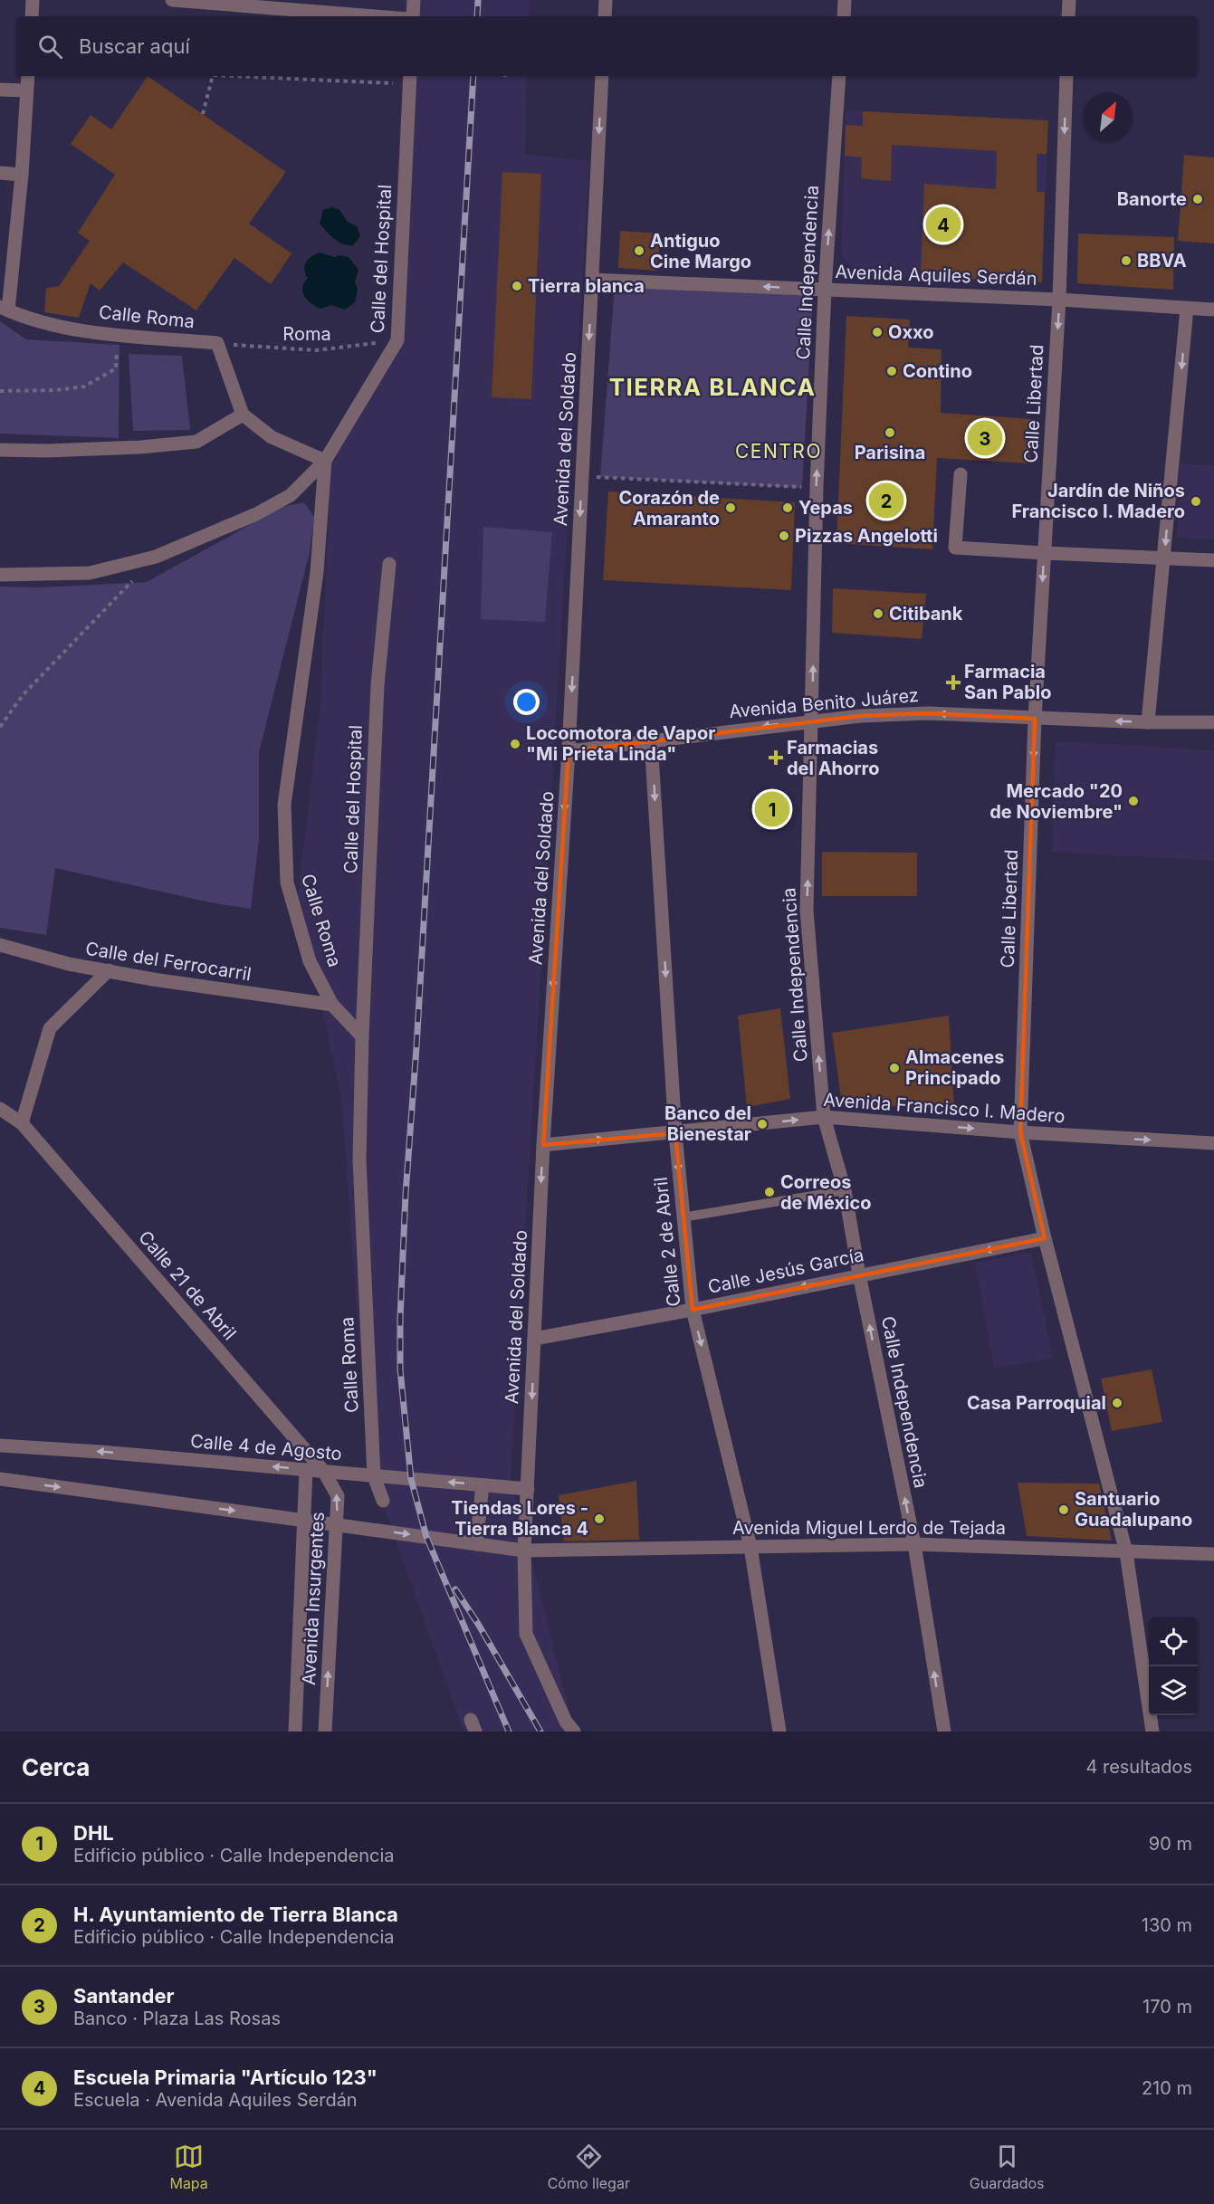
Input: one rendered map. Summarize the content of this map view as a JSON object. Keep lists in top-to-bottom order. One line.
{"streets":{"street":["Calle del Hospital","Calle Independencia","Avenida Aquiles Serdán","Calle Roma","Calle Libertad","Avenida del Soldado","Avenida Benito Juárez","Calle del Ferrocarril","Avenida Francisco I. Madero","Calle 2 de Abril","Calle Jesús García","Calle 21 de Abril","Calle 4 de Agosto","Avenida Miguel Lerdo de Tejada","Avenida Insurgentes"],"path":["Roma"]},"crossings":[["Calle del Hospital","Calle Roma"],["Calle del Hospital","Roma"],["Calle Independencia","Avenida Aquiles Serdán"],["Calle Independencia","Avenida Benito Juárez"],["Calle Independencia","Avenida Francisco I. Madero"],["Calle Independencia","Calle Jesús García"],["Calle Independencia","Avenida Miguel Lerdo de Tejada"],["Avenida Aquiles Serdán","Calle Libertad"],["Avenida Aquiles Serdán","Avenida del Soldado"],["Calle Roma","Roma"],["Calle Roma","Calle del Ferrocarril"],["Calle Roma","Calle 4 de Agosto"],["Calle Libertad","Avenida Benito Juárez"],["Calle Libertad","Avenida Francisco I. Madero"],["Calle Libertad","Calle Jesús García"],["Calle Libertad","Avenida Miguel Lerdo de Tejada"],["Avenida del Soldado","Avenida Benito Juárez"],["Avenida del Soldado","Avenida Francisco I. Madero"],["Avenida del Soldado","Calle Jesús García"],["Avenida del Soldado","Calle 4 de Agosto"],["Avenida del Soldado","Avenida Miguel Lerdo de Tejada"],["Avenida Benito Juárez","Calle 2 de Abril"],["Avenida Francisco I. Madero","Calle 2 de Abril"],["Calle 2 de Abril","Calle Jesús García"],["Calle 2 de Abril","Avenida Miguel Lerdo de Tejada"],["Calle 21 de Abril","Calle 4 de Agosto"],["Calle 21 de Abril","Avenida Insurgentes"],["Calle 4 de Agosto","Avenida Insurgentes"]],"one_way":["Calle Independencia","Avenida Aquiles Serdán","Calle Libertad","Avenida del Soldado","Avenida Benito Juárez","Avenida Francisco I. Madero","Calle 2 de Abril","Calle Jesús García"],"districts":["TIERRA BLANCA","CENTRO"],"places":{"other":["Banorte","Antiguo Cine Margo","BBVA","Tierra blanca","Oxxo","Contino","Parisina","Jardín de Niños Francisco I. Madero","Corazón de Amaranto","Yepas","Pizzas Angelotti","Citibank","Locomotora de Vapor \"Mi Prieta Linda\"","Mercado \"20 de Noviembre\"","Almacenes Principado","Banco del Bienestar","Correos de México","Casa Parroquial","Santuario Guadalupano","Tiendas Lores - Tierra Blanca 4"],"health":["Farmacia San Pablo","Farmacias del Ahorro"]},"north":"top right","page":{"search":"Buscar aquí","pins":["4","3","2","1"],"heading":["Cerca","4 resultados"],"list":[{"mark":"1","name":"DHL","note":"Edificio público · Calle Independencia","value":"90 m"},{"mark":"2","name":"H. Ayuntamiento de Tierra Blanca","note":"Edificio público · Calle Independencia","value":"130 m"},{"mark":"3","name":"Santander","note":"Banco · Plaza Las Rosas","value":"170 m"},{"mark":"4","name":"Escuela Primaria \"Artículo 123\"","note":"Escuela · Avenida Aquiles Serdán","value":"210 m"}],"nav":["Mapa","Cómo llegar","Guardados"]}}
